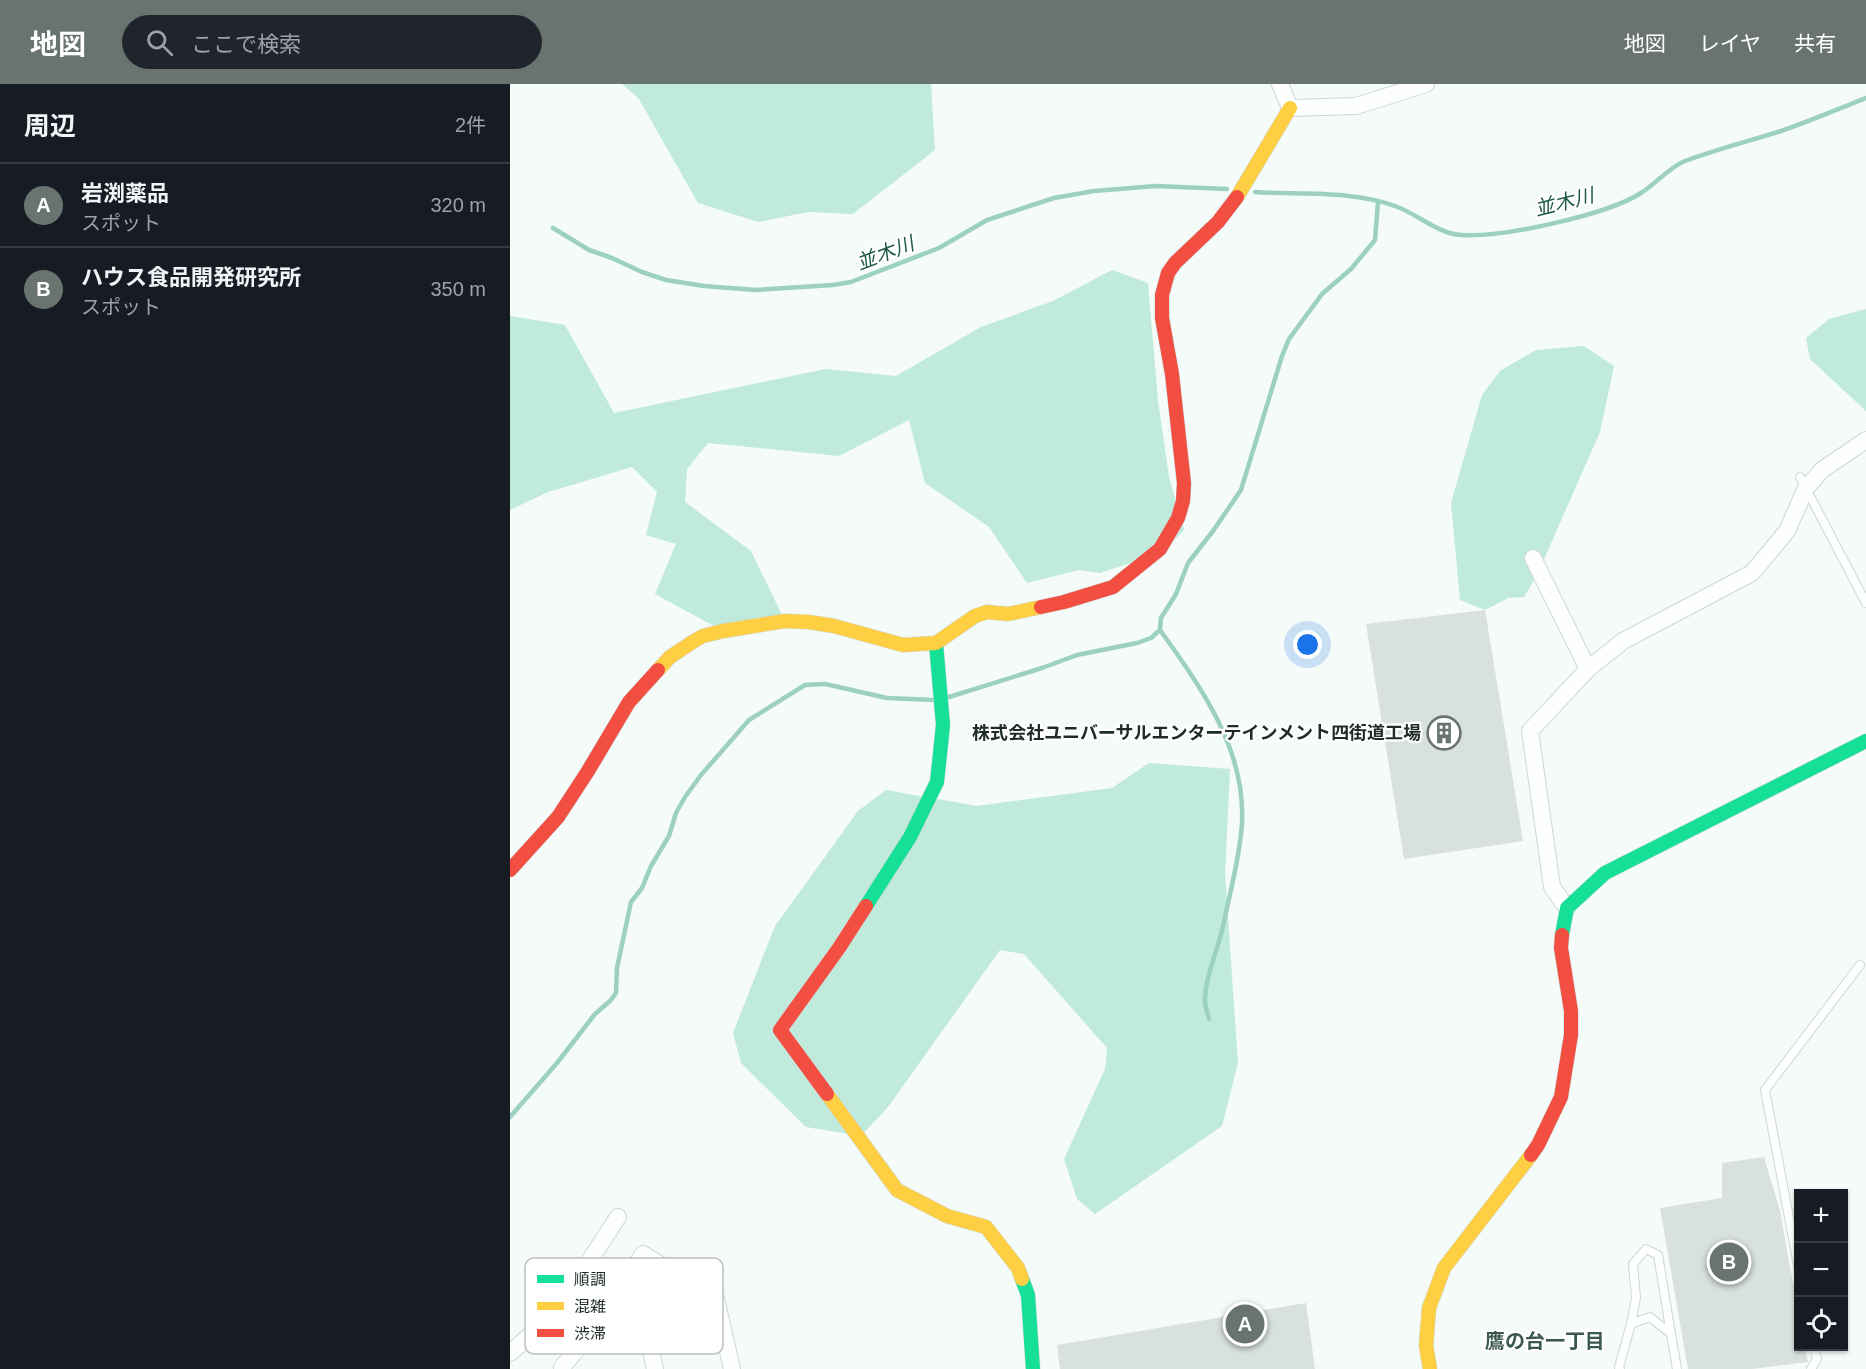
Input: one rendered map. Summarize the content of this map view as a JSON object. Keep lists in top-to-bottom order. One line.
{"districts":["鷹の台一丁目"],"water":["並木川"],"places":{"building":["株式会社ユニバーサルエンターテインメント四街道工場"]},"legend":["順調","混雑","渋滞"],"page":{"header":"地図","search":"ここで検索","nav":["地図","レイヤ","共有"],"heading":["周辺","2件"],"list":[{"mark":"A","name":"岩渕薬品","note":"スポット","value":"320 m"},{"mark":"B","name":"ハウス食品開発研究所","note":"スポット","value":"350 m"}],"map_buttons":["+","−"],"pins":["B","A"]}}
